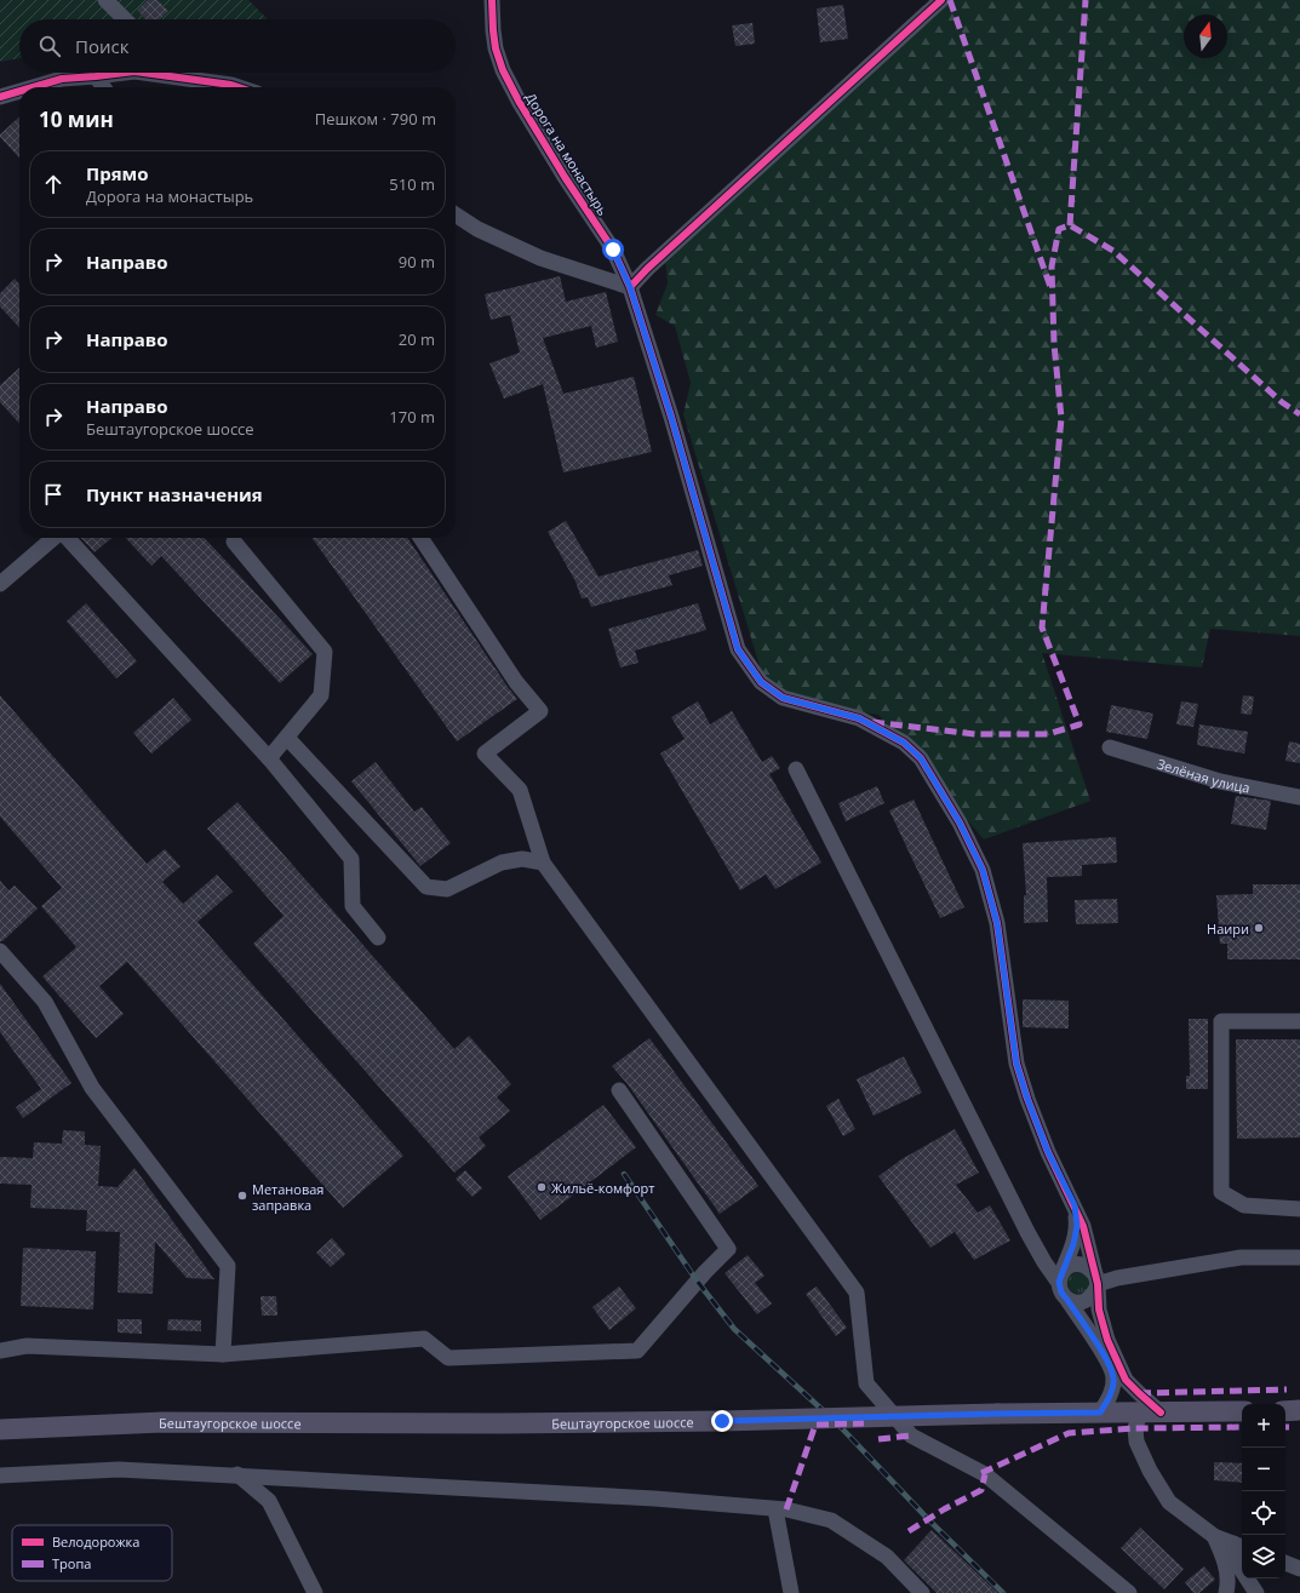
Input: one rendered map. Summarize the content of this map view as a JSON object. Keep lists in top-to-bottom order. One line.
{"streets":{"main road":["Бештаугорское шоссе"],"street":["Дорога на монастырь","Зелёная улица"]},"crossings":[["Дорога на монастырь","Бештаугорское шоссе"]],"places":["Наири","Жильё-комфорт","Метановая заправка"],"legend":["Велодорожка","Тропа"],"north":"top","page":{"search":"Поиск","heading":["10 мин","Пешком · 790 m"],"list":[["Прямо","Дорога на монастырь","510 m"],["Направо","90 m"],["Направо","20 m"],["Направо","Бештаугорское шоссе","170 m"],"Пункт назначения"],"map_buttons":["+","−"]}}
